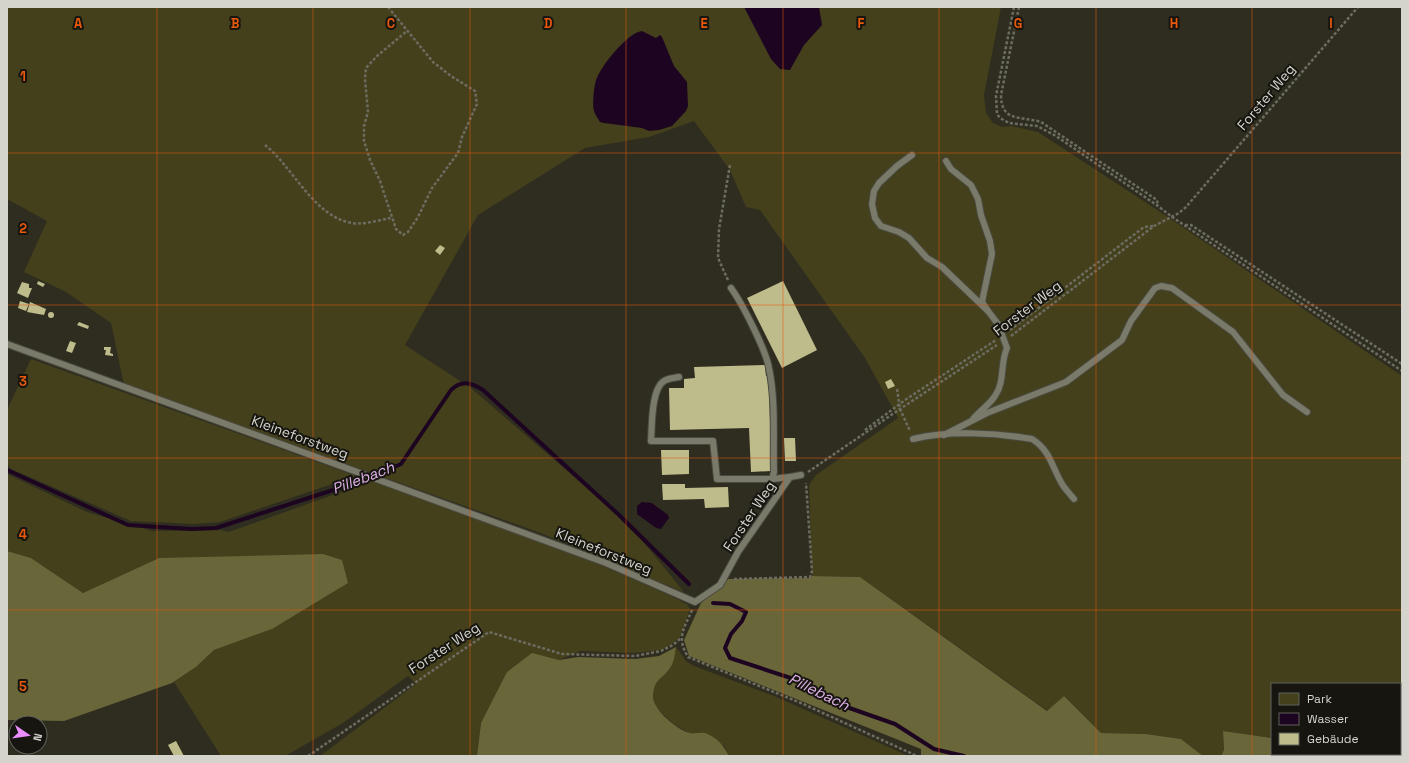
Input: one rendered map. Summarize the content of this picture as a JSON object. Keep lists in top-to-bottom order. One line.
{"streets":{"lane":["Forster Weg","Kleineforstweg"]},"crossings":[["Forster Weg","Kleineforstweg"]],"water":["Pillebach"],"legend":["Park","Wasser","Gebäude"],"north":"right","grid":{"columns":["A","B","C","D","E","F","G","H","I"],"rows":["1","2","3","4","5"]}}
